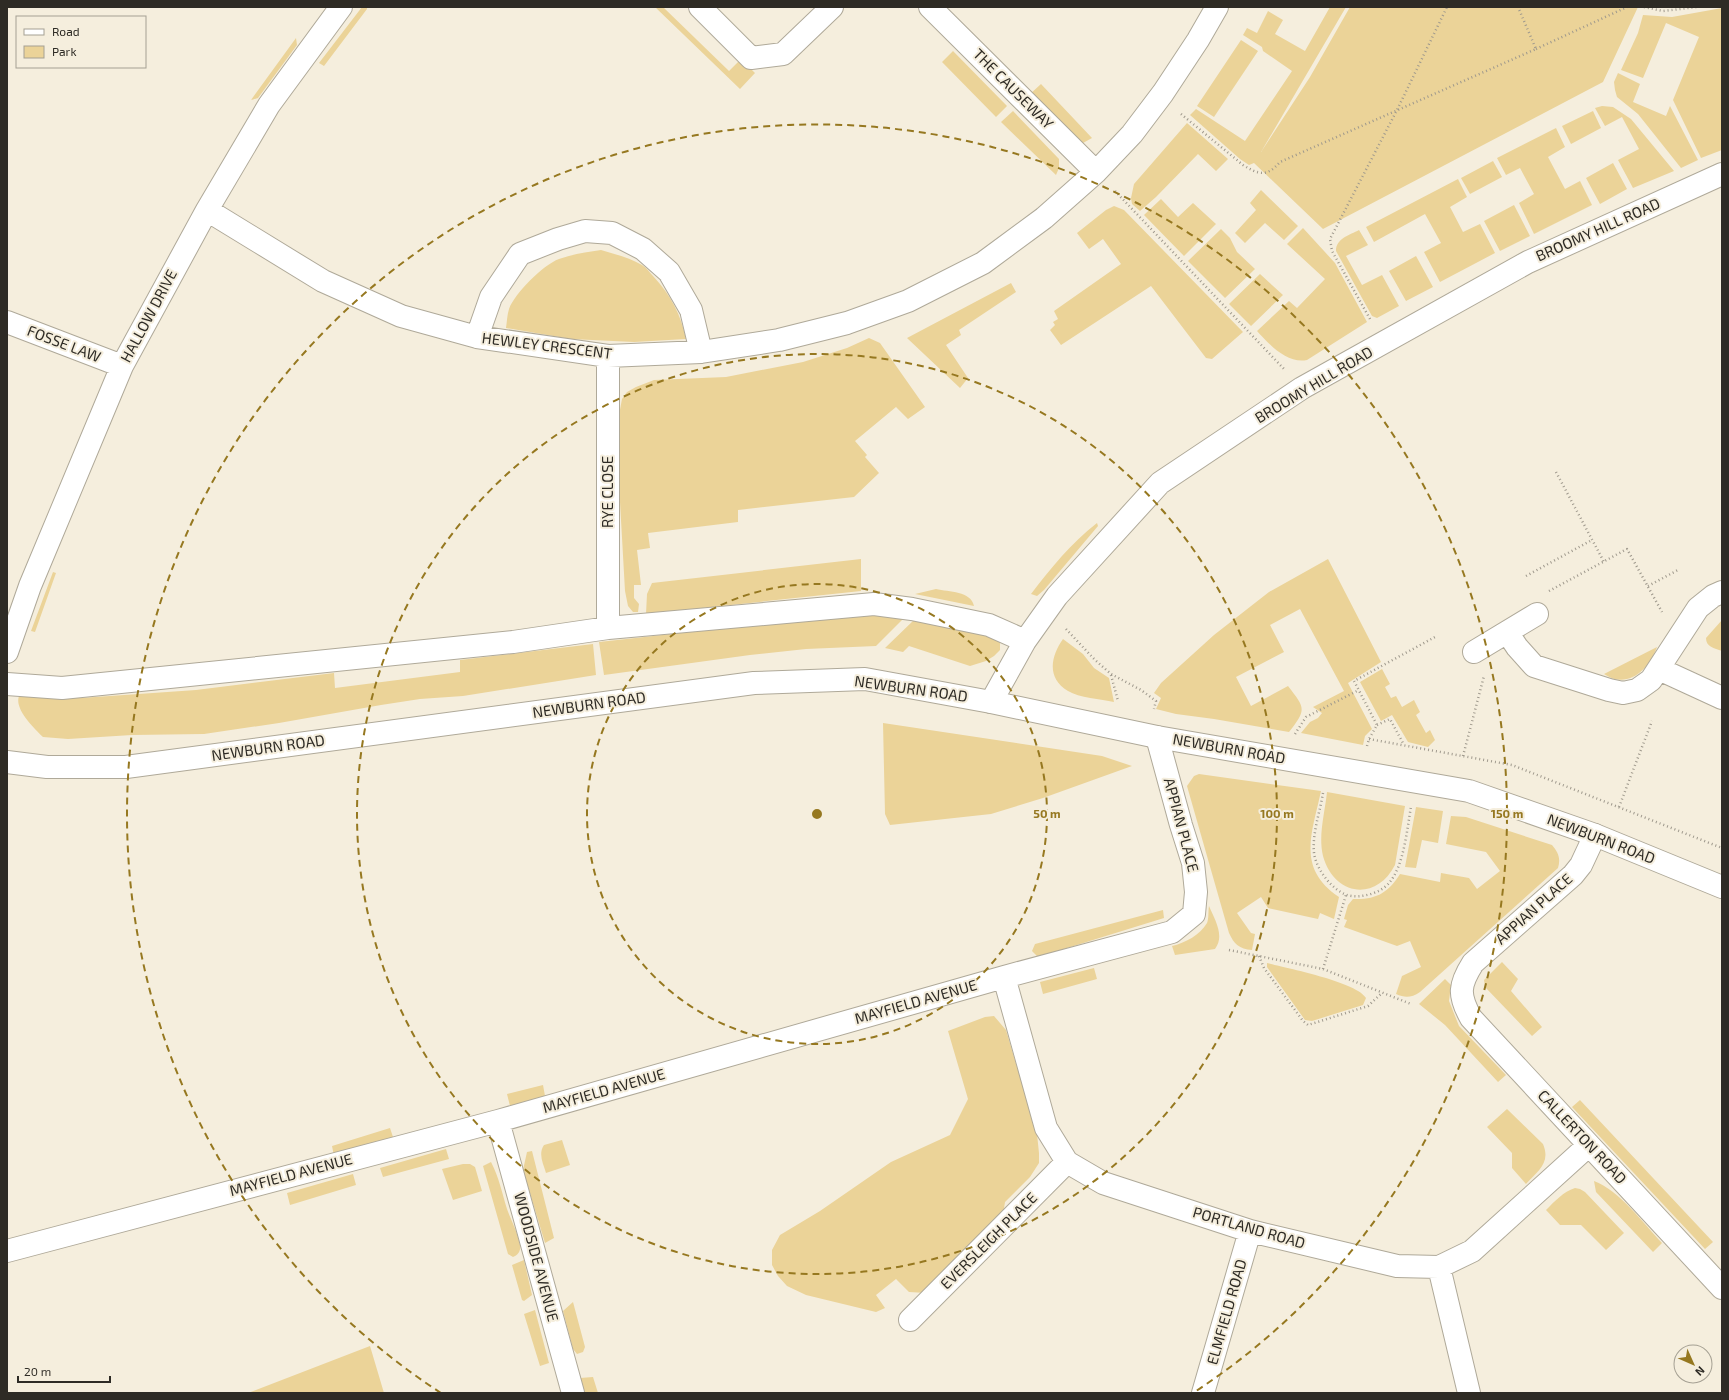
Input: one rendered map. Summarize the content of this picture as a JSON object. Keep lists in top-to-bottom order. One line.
{"streets":{"street":["THE CAUSEWAY","BROOMY HILL ROAD","HALLOW DRIVE","FOSSE LAW","HEWLEY CRESCENT","RYE CLOSE","NEWBURN ROAD","APPIAN PLACE","MAYFIELD AVENUE","CALLERTON ROAD","PORTLAND ROAD","EVERSLEIGH PLACE","WOODSIDE AVENUE","ELMFIELD ROAD"]},"crossings":[["THE CAUSEWAY","HEWLEY CRESCENT"],["BROOMY HILL ROAD","NEWBURN ROAD"],["HALLOW DRIVE","FOSSE LAW"],["HALLOW DRIVE","HEWLEY CRESCENT"],["HEWLEY CRESCENT","RYE CLOSE"],["NEWBURN ROAD","APPIAN PLACE"],["APPIAN PLACE","MAYFIELD AVENUE"],["APPIAN PLACE","CALLERTON ROAD"],["MAYFIELD AVENUE","PORTLAND ROAD"],["MAYFIELD AVENUE","WOODSIDE AVENUE"],["CALLERTON ROAD","PORTLAND ROAD"],["PORTLAND ROAD","EVERSLEIGH PLACE"],["PORTLAND ROAD","ELMFIELD ROAD"]],"legend":["Road","Park"],"scale_bar":"20 m","north":"bottom right","rings":["50 m","100 m","150 m"]}
